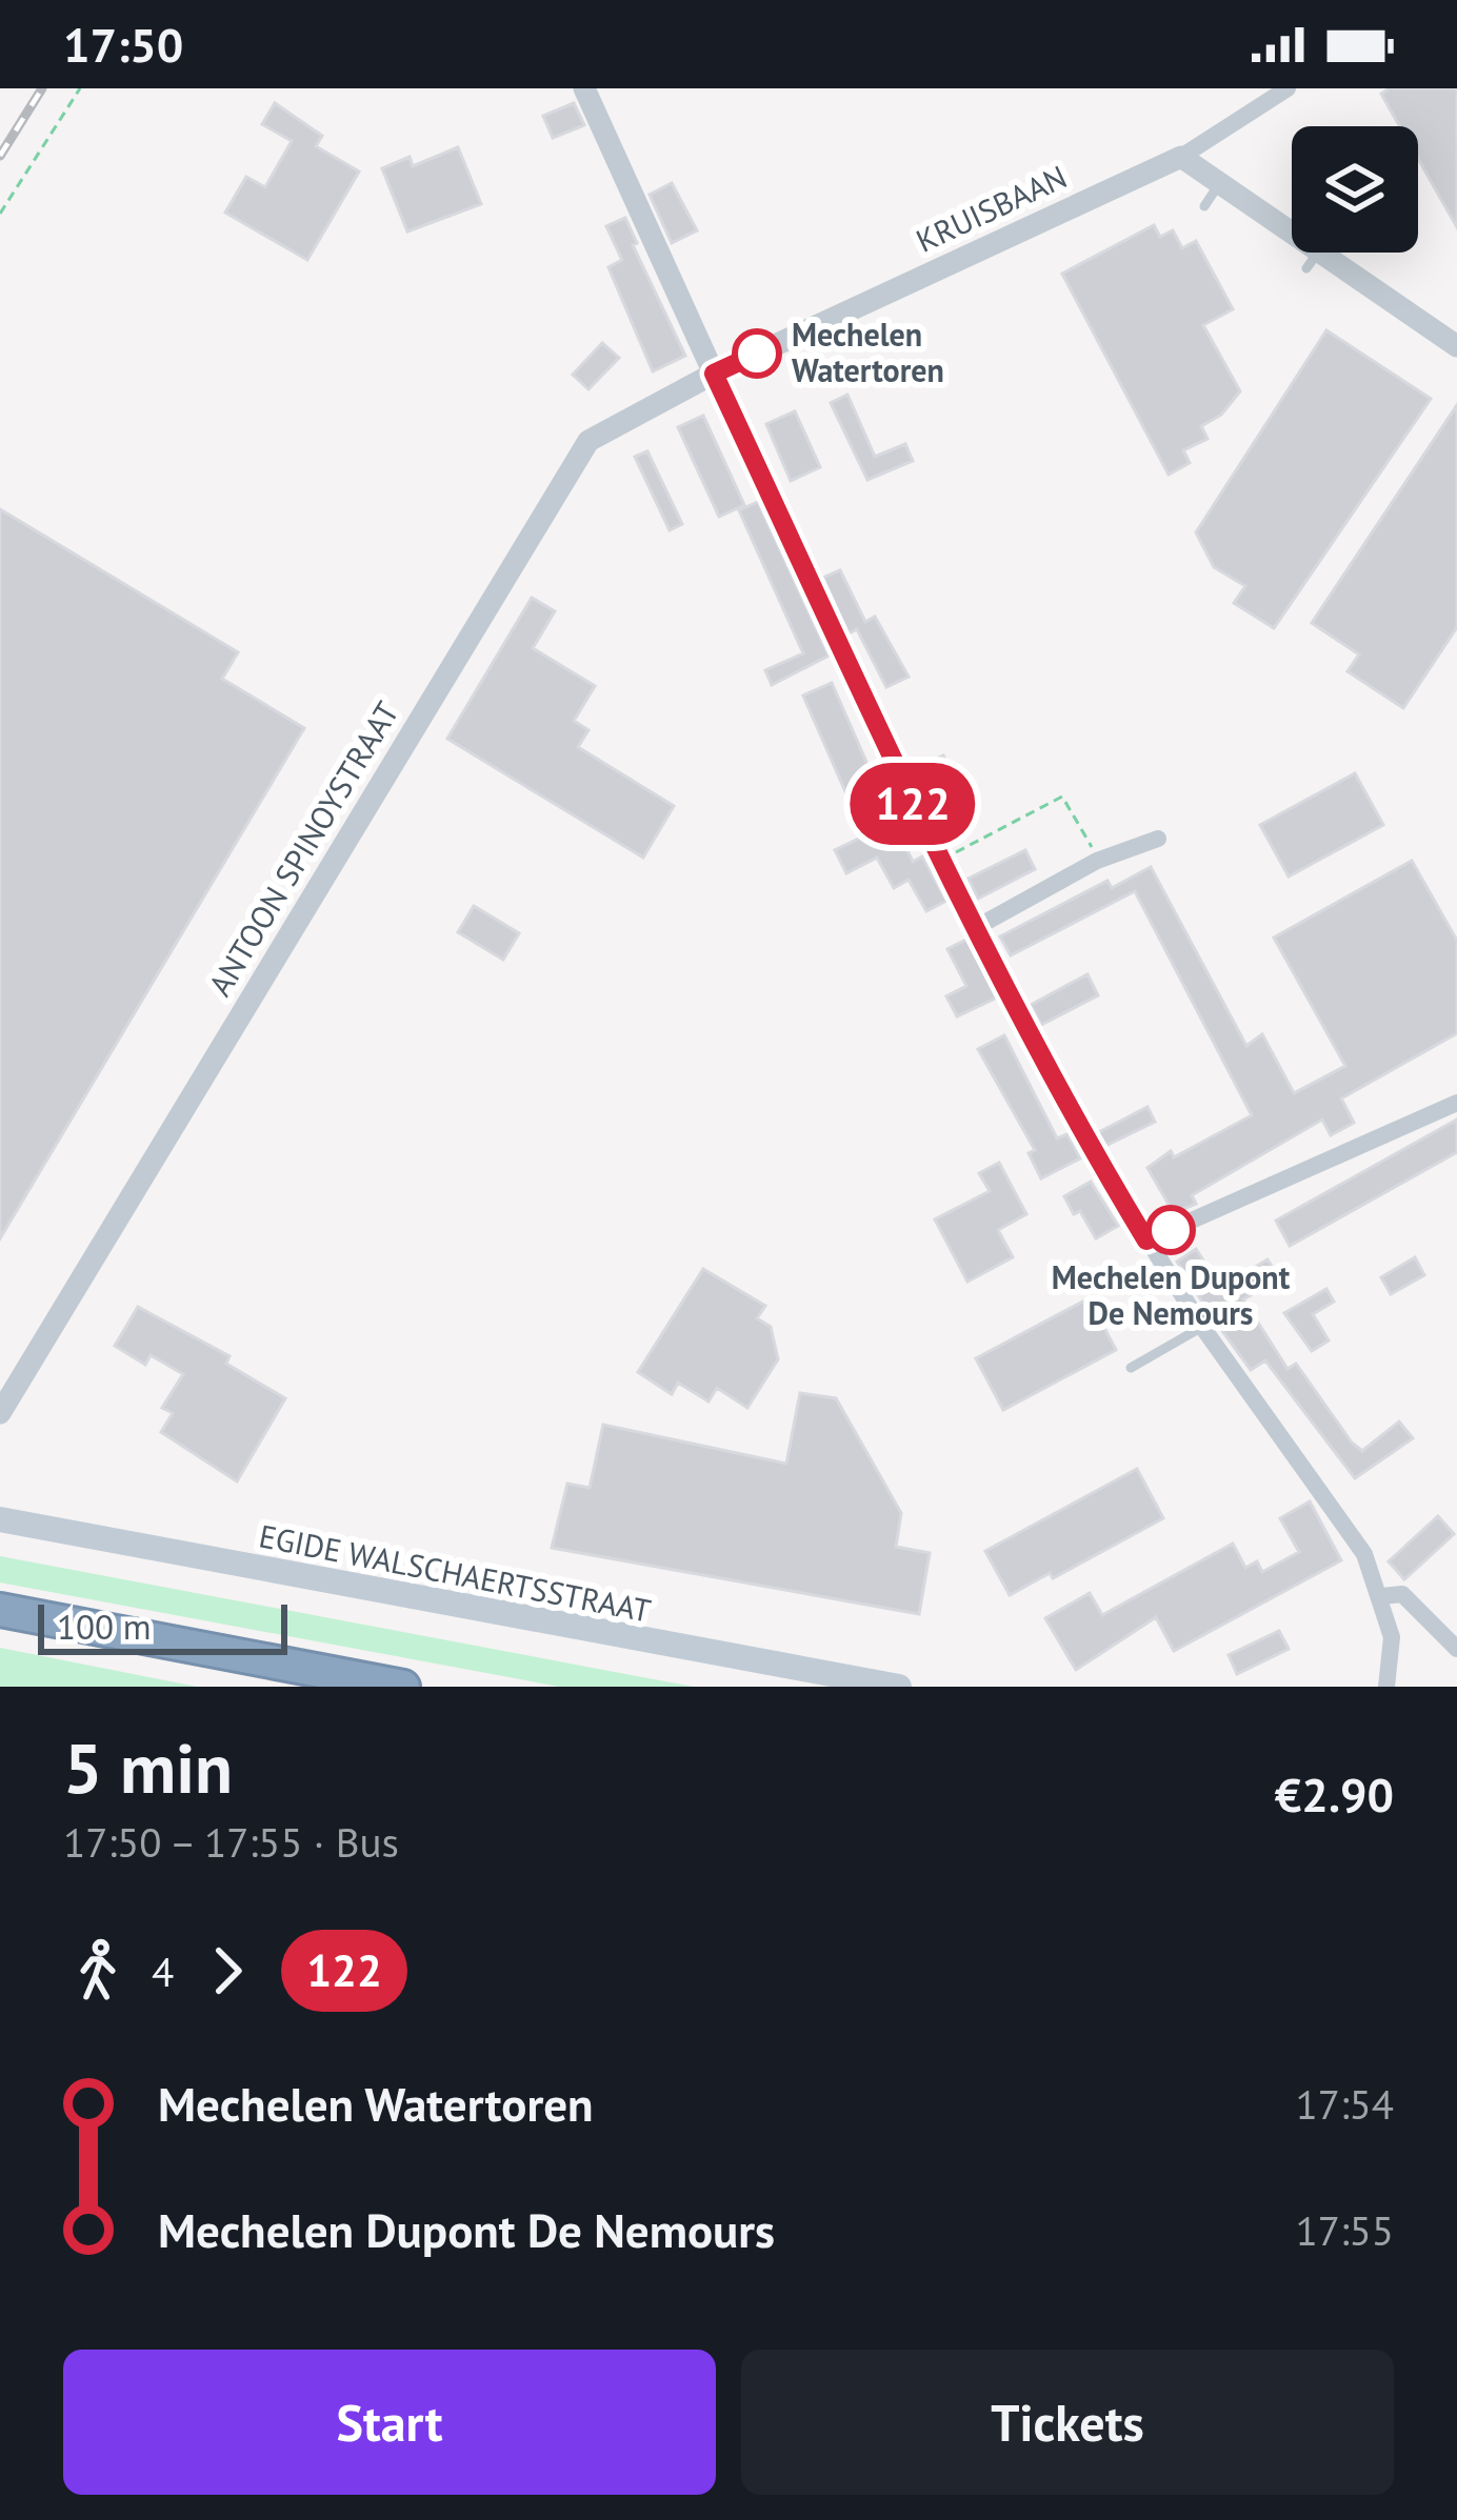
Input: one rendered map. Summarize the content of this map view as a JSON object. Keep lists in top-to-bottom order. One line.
{"streets":{"main road":["EGIDE WALSCHAERTSSTRAAT"],"street":["KRUISBAAN","ANTOON SPINOYSTRAAT"]},"crossings":[["KRUISBAAN","ANTOON SPINOYSTRAAT"]],"places":["Mechelen Watertoren","Mechelen Dupont De Nemours"],"lines":["bus line 122"],"scale_bar":"100 m","page":{"status":"17:50","on_map":"122","scale":"100 m","heading":["5 min","17:50 – 17:55 · Bus","€2.90"],"legs":["4","122"],"list":[{"name":"Mechelen Watertoren","value":"17:54"},{"name":"Mechelen Dupont De Nemours","value":"17:55"}],"buttons":["Start","Tickets"]}}
